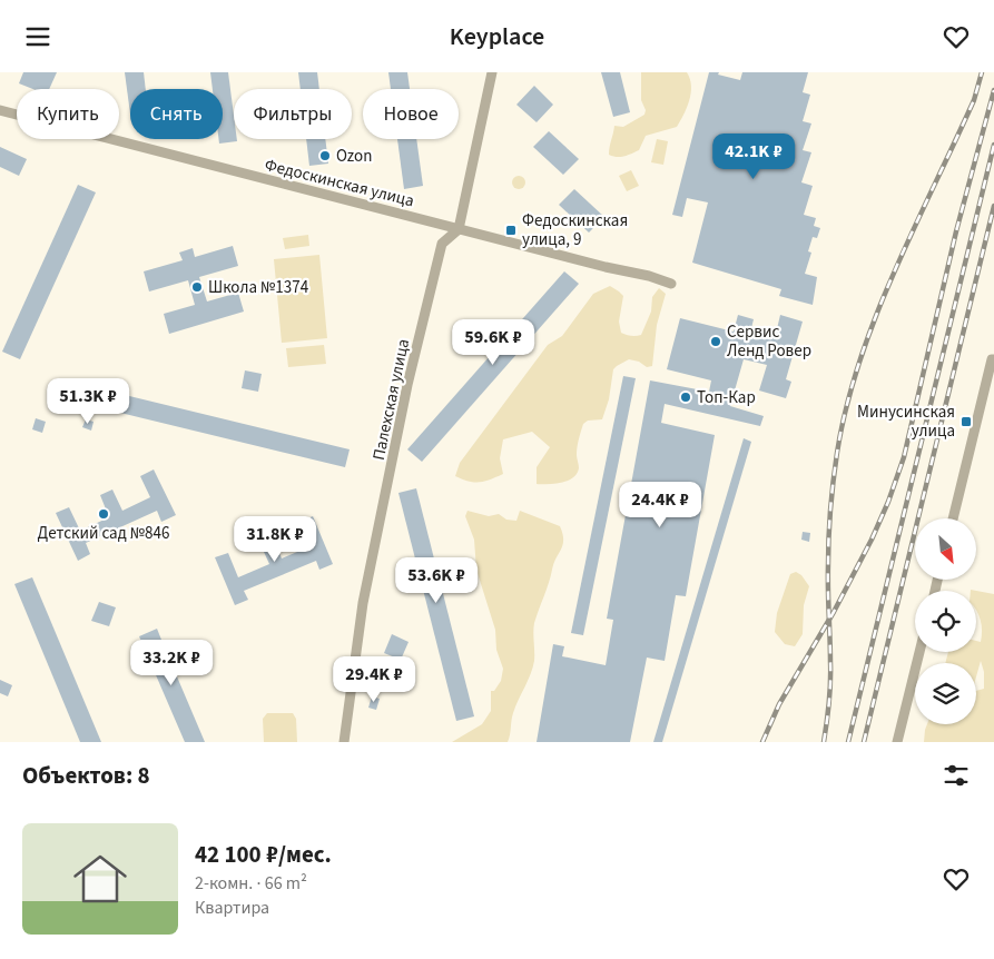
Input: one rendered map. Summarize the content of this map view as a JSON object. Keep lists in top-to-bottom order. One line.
{"streets":{"street":["Федоскинская улица","Палехская улица"]},"crossings":[["Федоскинская улица","Палехская улица"]],"places":{"other":["Ozon","Школа №1374","Сервис Ленд Ровер","Топ-Кар","Детский сад №846"],"transit":["Федоскинская улица, 9","Минусинская улица"]},"north":"bottom right","page":{"header":"Keyplace","chip":["Купить","Снять","Фильтры","Новое"],"price":["42.1K ₽","59.6K ₽","51.3K ₽","24.4K ₽","31.8K ₽","53.6K ₽","33.2K ₽","29.4K ₽"],"heading":"Объектов: 8","list":[{"name":"42 100 ₽/мес.","note":"2-комн. · 66 m² · Квартира"}]}}
